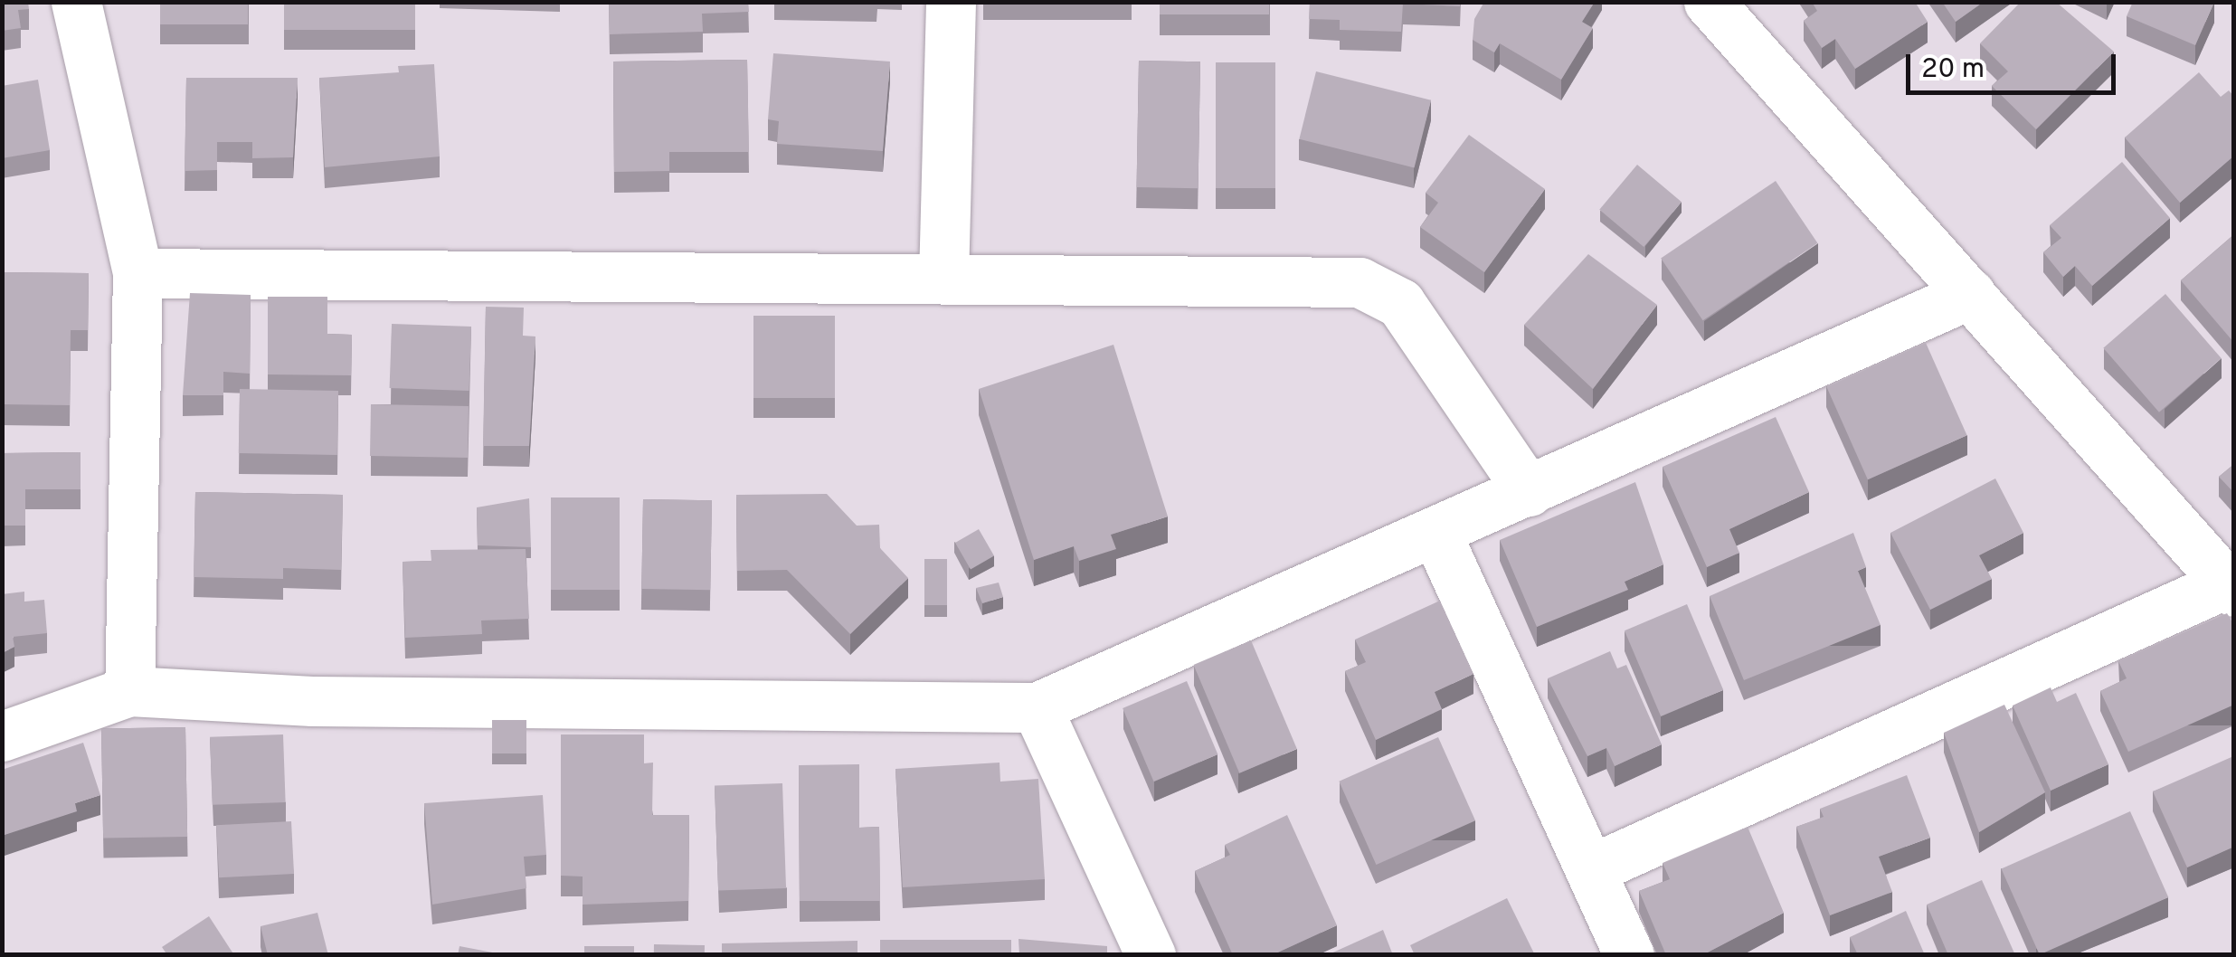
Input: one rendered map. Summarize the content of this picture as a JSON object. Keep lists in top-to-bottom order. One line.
{"scale_bar":"20 m"}
